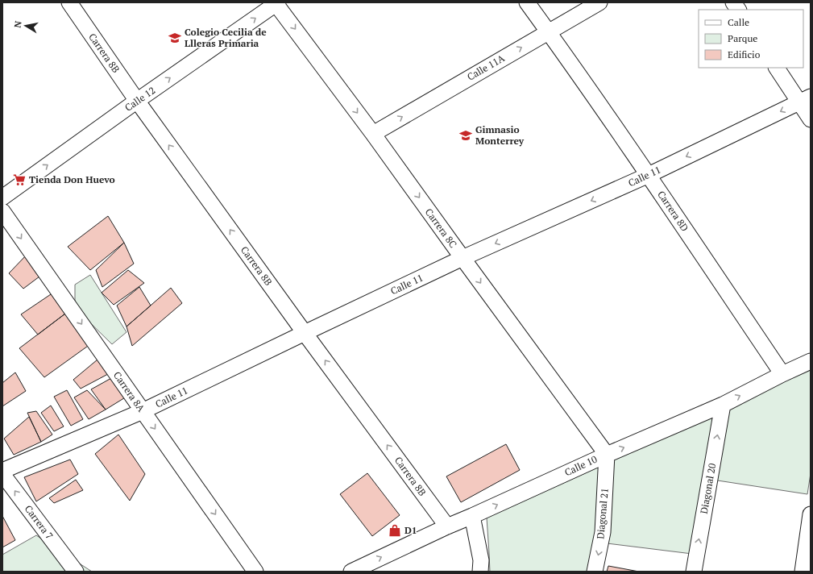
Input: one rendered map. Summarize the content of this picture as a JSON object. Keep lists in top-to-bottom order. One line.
{"streets":{"street":["Carrera 8B","Calle 11A","Calle 12","Calle 11","Carrera 8D","Carrera 8C","Carrera 8A","Calle 10","Diagonal 20","Diagonal 21","Carrera 7"]},"crossings":[["Carrera 8B","Calle 12"],["Carrera 8B","Calle 11"],["Carrera 8B","Calle 10"],["Calle 11A","Carrera 8D"],["Calle 11A","Carrera 8C"],["Calle 12","Carrera 8C"],["Calle 11","Carrera 8D"],["Calle 11","Carrera 8C"],["Calle 11","Carrera 8A"],["Carrera 8D","Calle 10"],["Carrera 8C","Calle 10"],["Carrera 8C","Diagonal 21"],["Calle 10","Diagonal 20"],["Calle 10","Diagonal 21"]],"one_way":["Carrera 8B","Calle 11A","Calle 12","Calle 11","Carrera 8C","Carrera 8A","Calle 10","Diagonal 21","Carrera 7"],"places":{"school or university":["Colegio Cecilia de Llleras Primaria","Gimnasio Monterrey"],"supermarket":["Tienda Don Huevo"],"shop":["D1"]},"legend":["Calle","Parque","Edificio"],"north":"left"}
